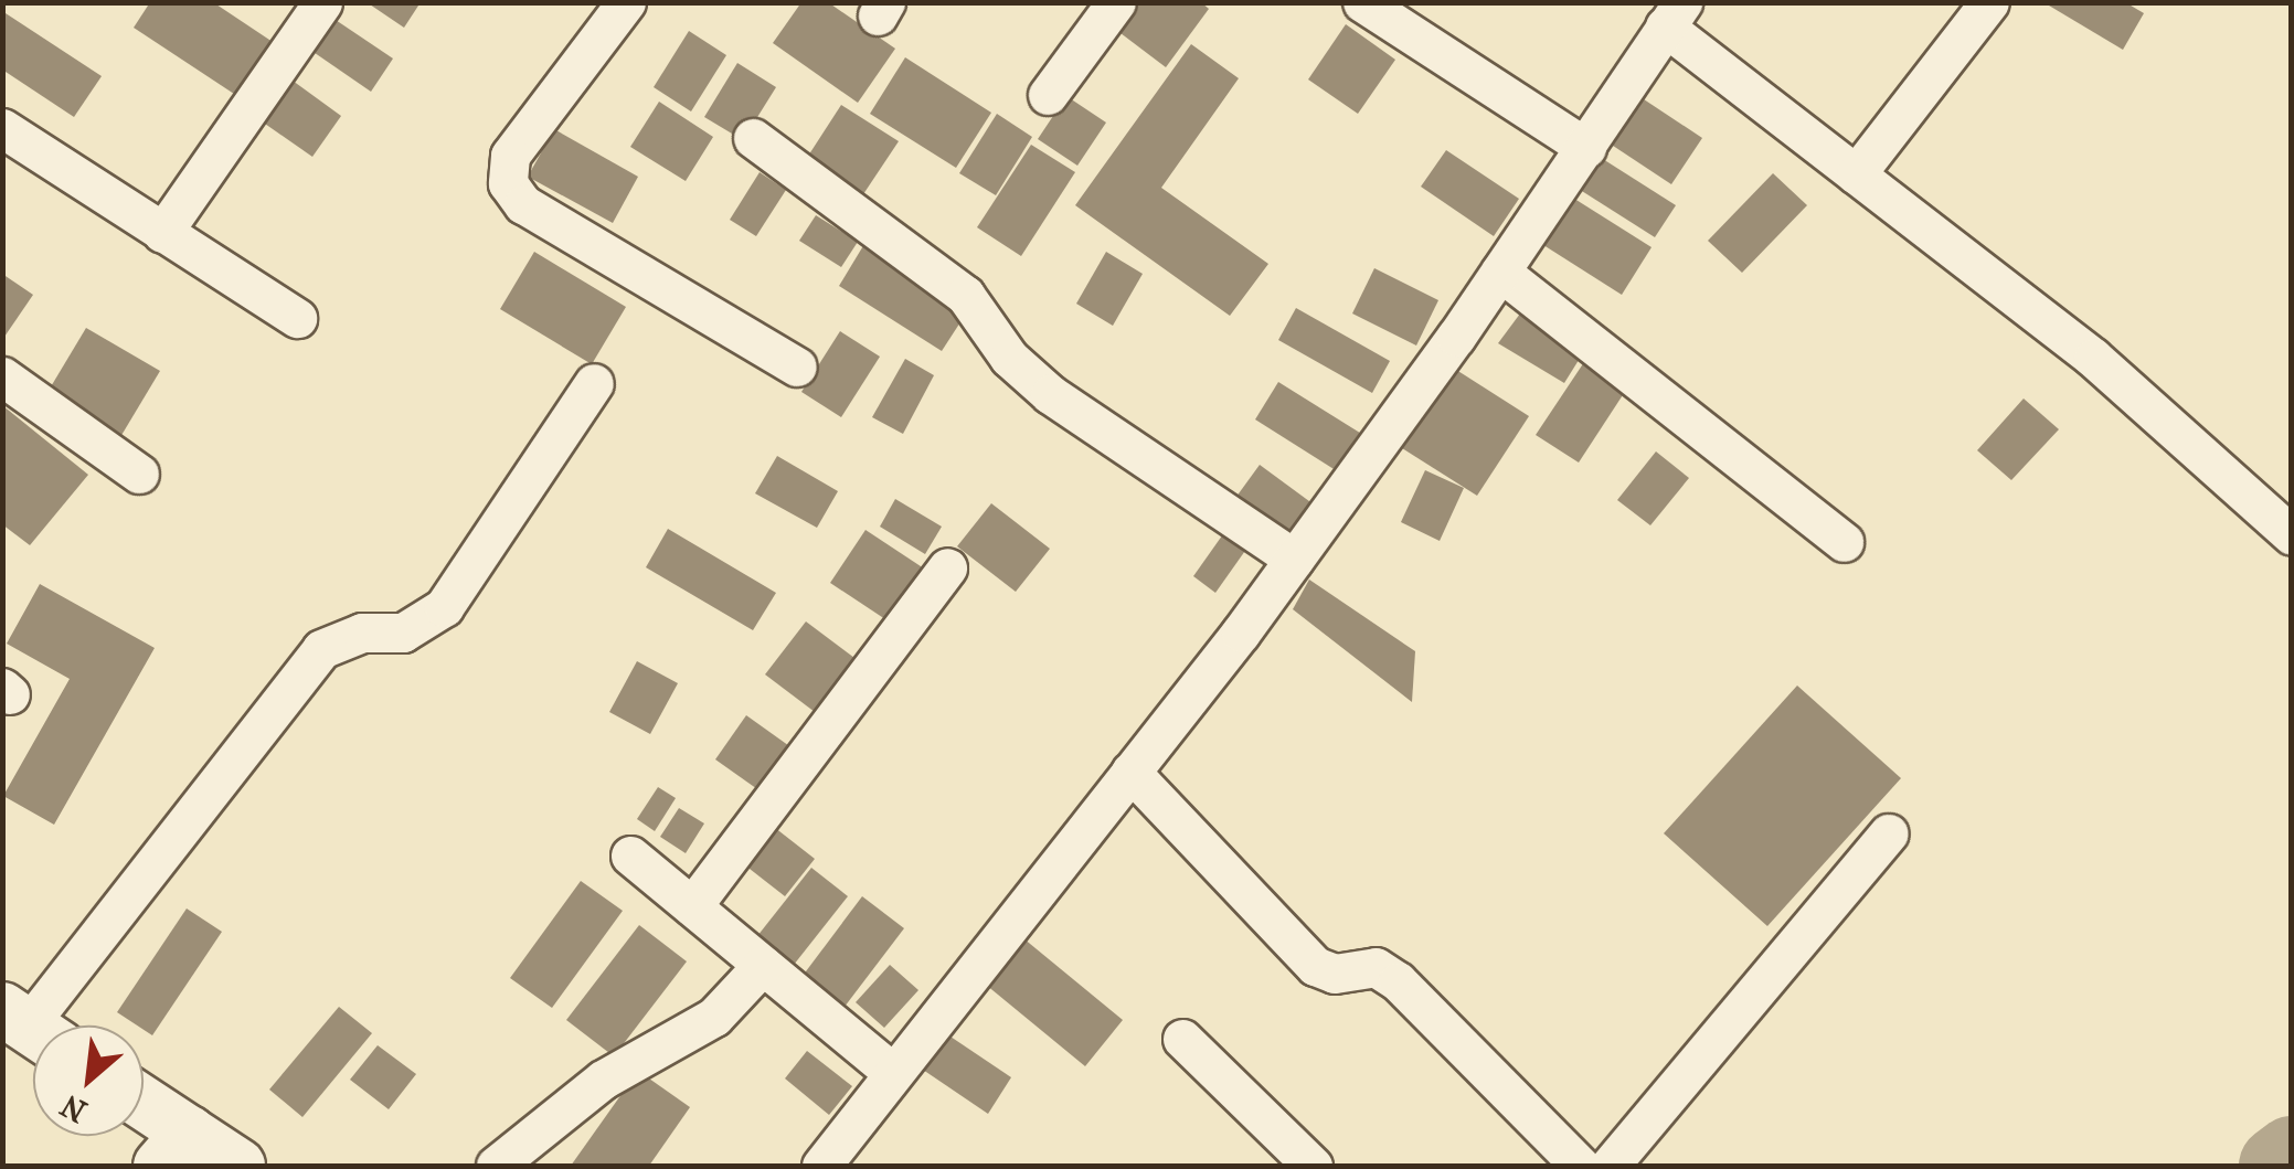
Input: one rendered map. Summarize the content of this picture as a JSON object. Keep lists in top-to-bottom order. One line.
{"north":"bottom left"}
